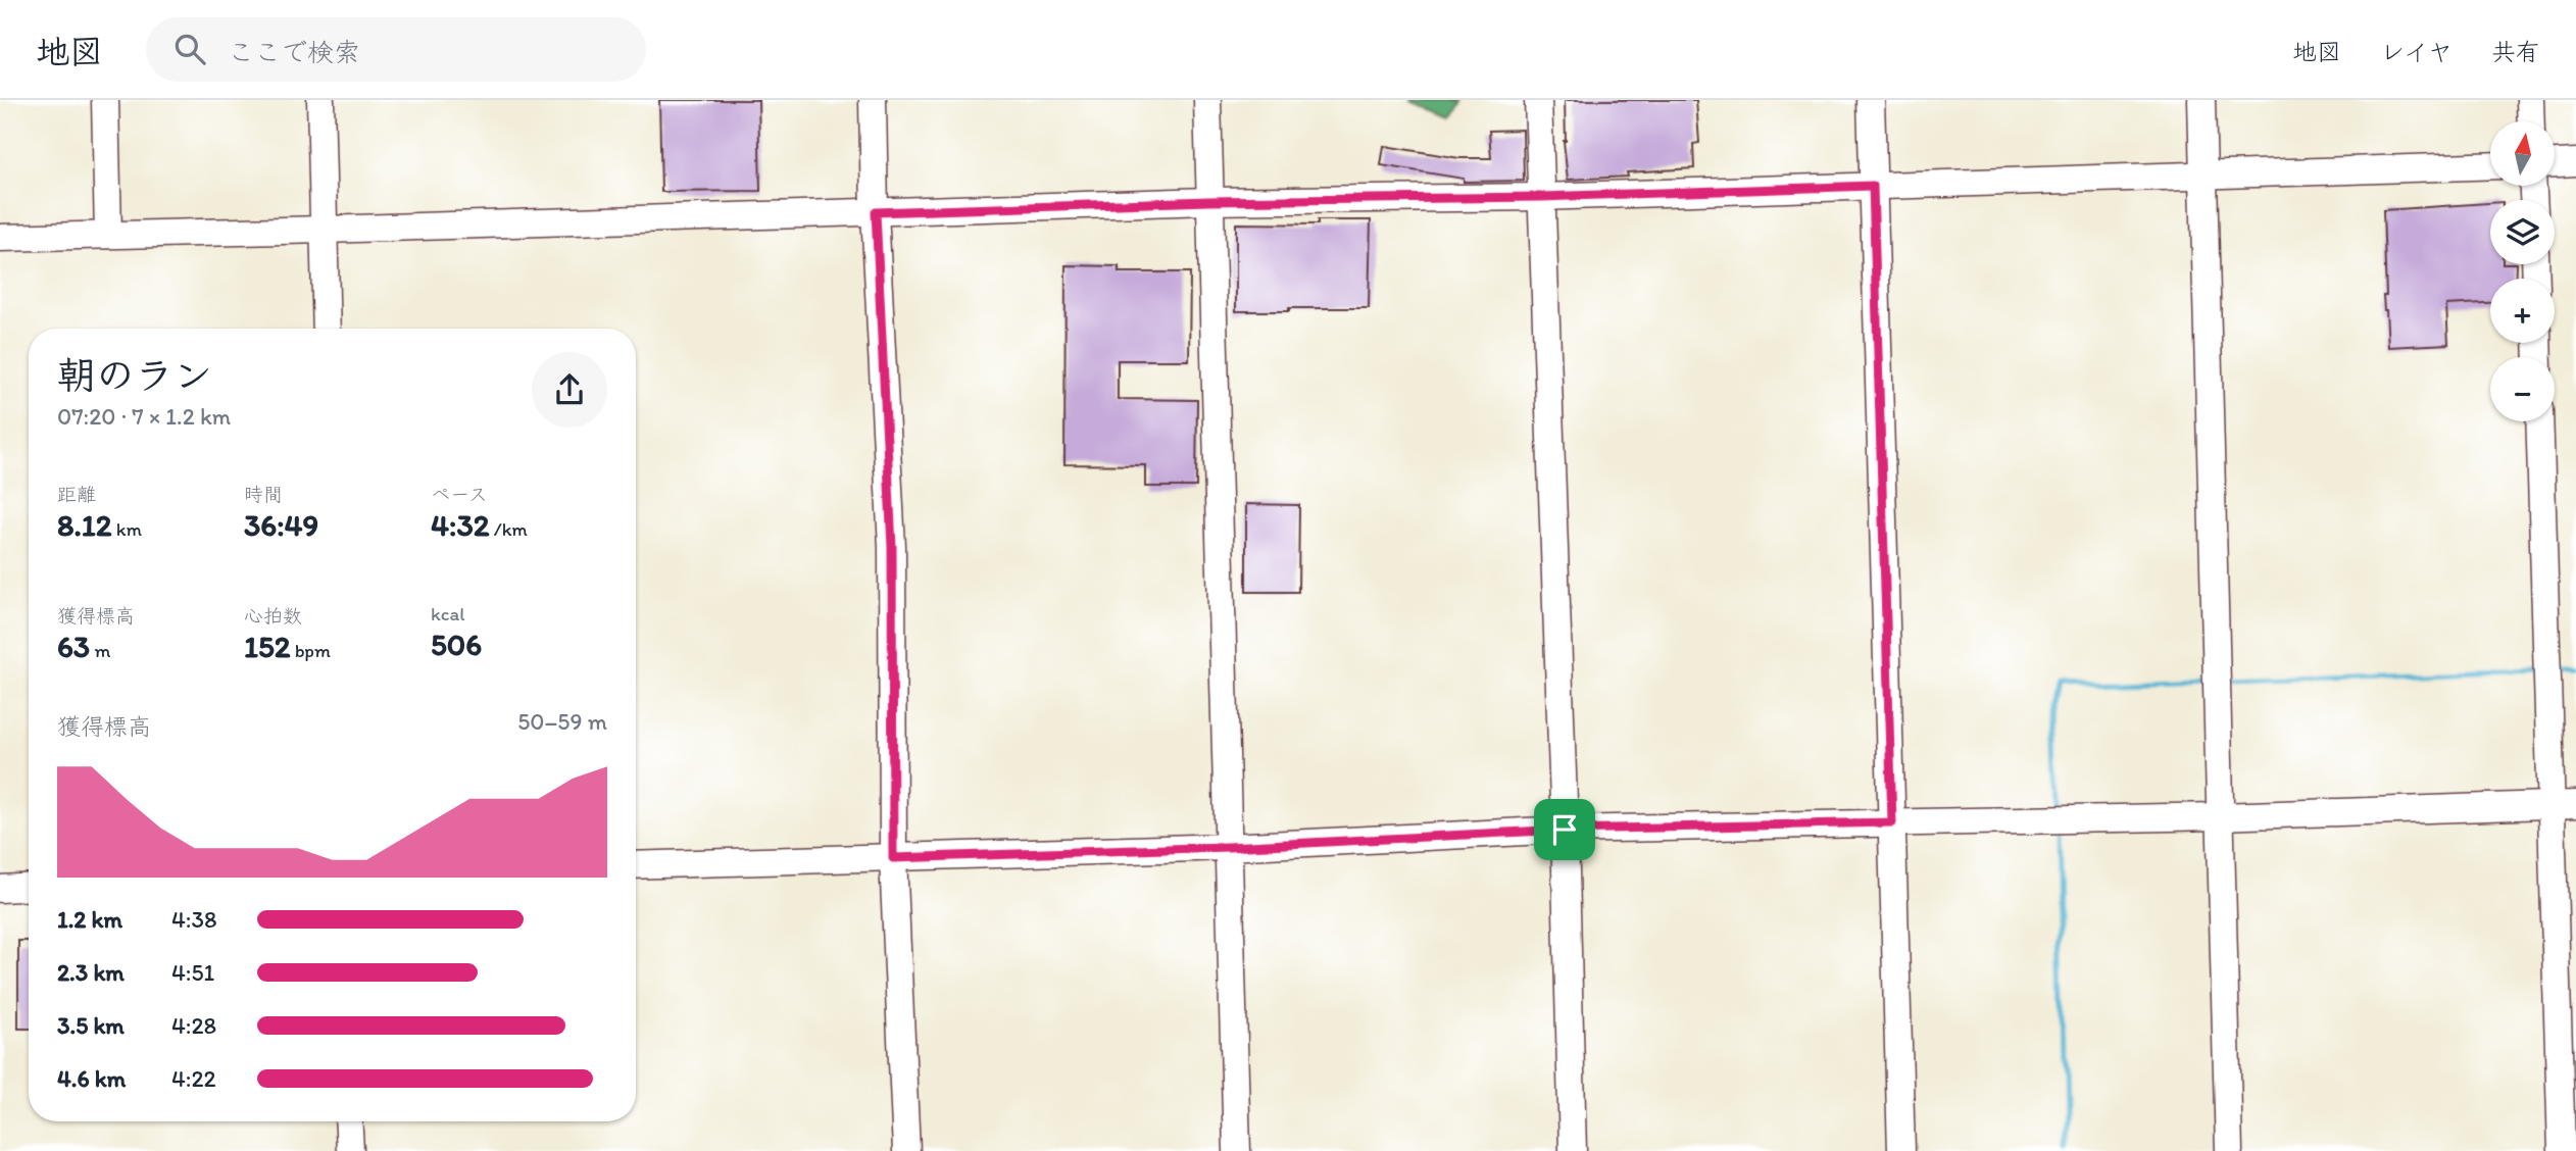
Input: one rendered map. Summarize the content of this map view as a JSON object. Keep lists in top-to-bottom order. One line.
{"north":"top","page":{"header":"地図","search":"ここで検索","nav":["地図","レイヤ","共有"],"map_buttons":["+","−"],"heading":["朝のラン","07:20 · 7 × 1.2 km"],"stats":[["距離","8.12 km"],["時間","36:49"],["ペース","4:32 /km"],["獲得標高","63 m"],["心拍数","152 bpm"],["kcal","506"]],"chart":["獲得標高","50–59 m"],"list":[{"name":"1.2 km","note":"4:38"},{"name":"2.3 km","note":"4:51"},{"name":"3.5 km","note":"4:28"},{"name":"4.6 km","note":"4:22"}]}}
